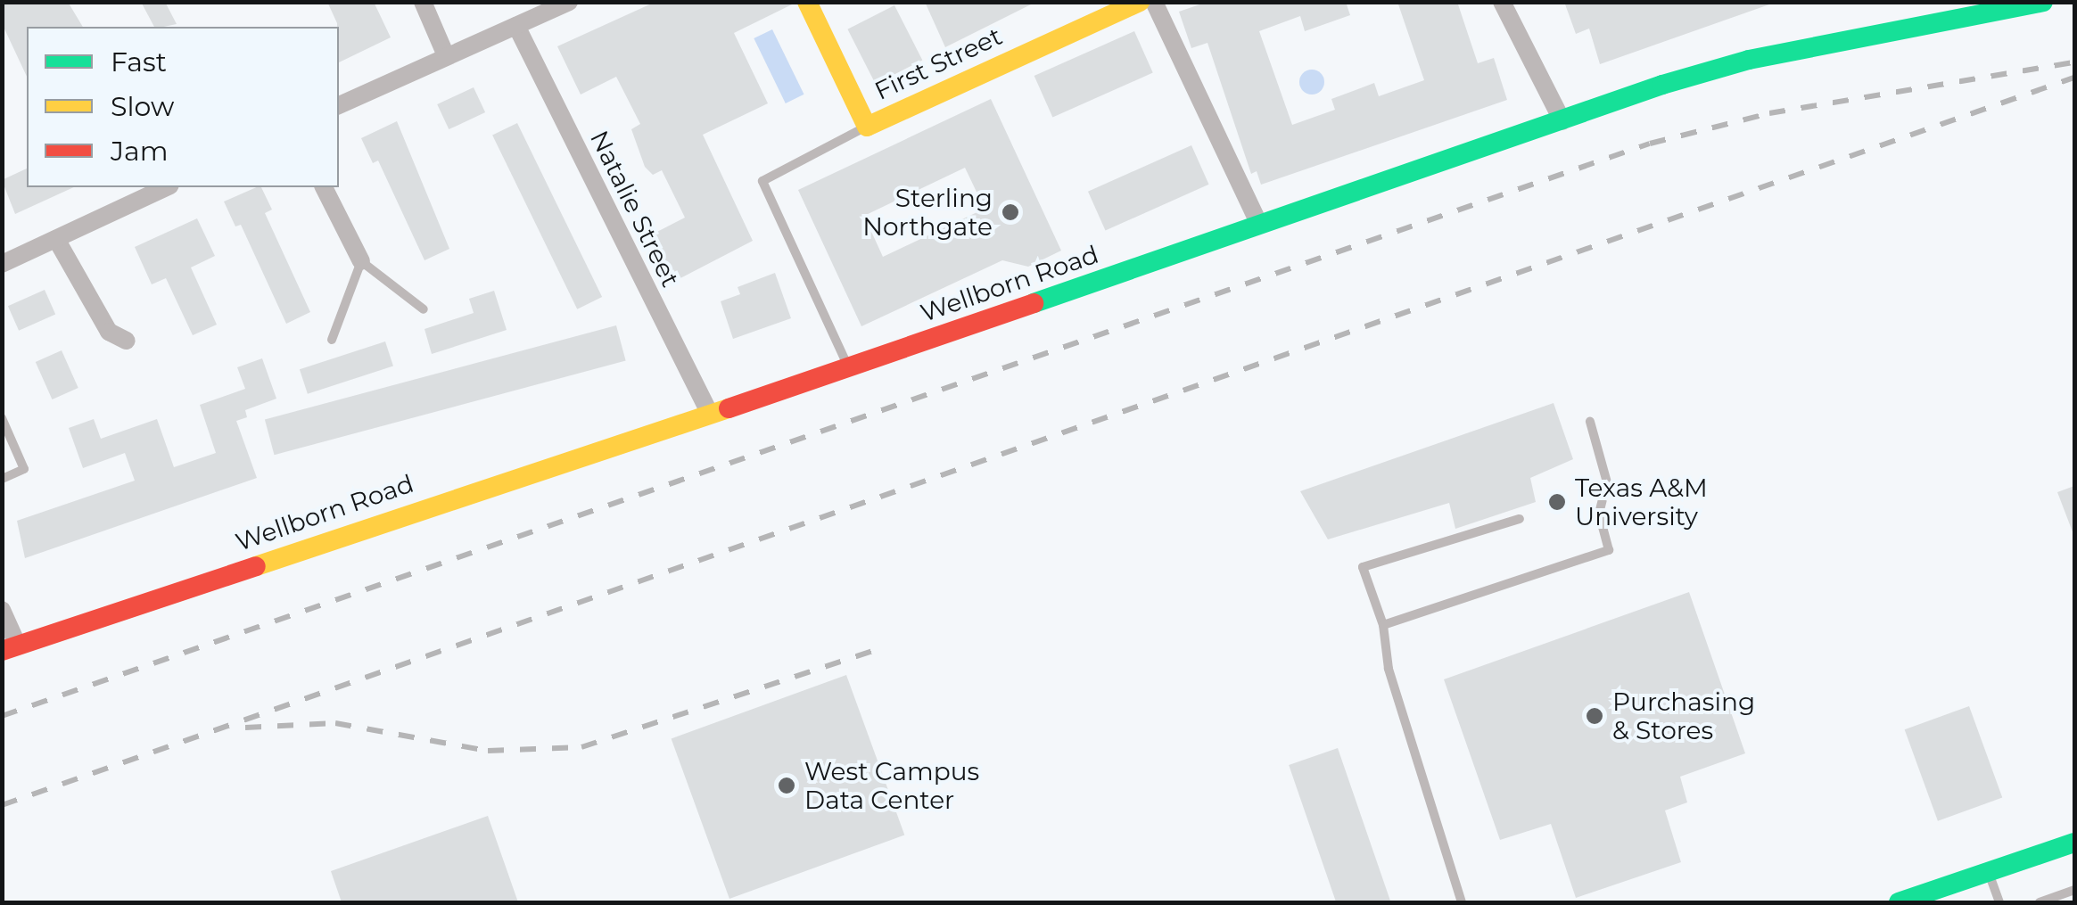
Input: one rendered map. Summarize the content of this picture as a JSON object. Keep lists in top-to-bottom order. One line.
{"streets":{"main road":["First Street","Wellborn Road"],"street":["Natalie Street"]},"crossings":[["First Street","Wellborn Road"],["Natalie Street","Wellborn Road"]],"places":["Sterling Northgate","Texas A&M University","Purchasing & Stores","West Campus Data Center"],"legend":["Fast","Slow","Jam"]}
